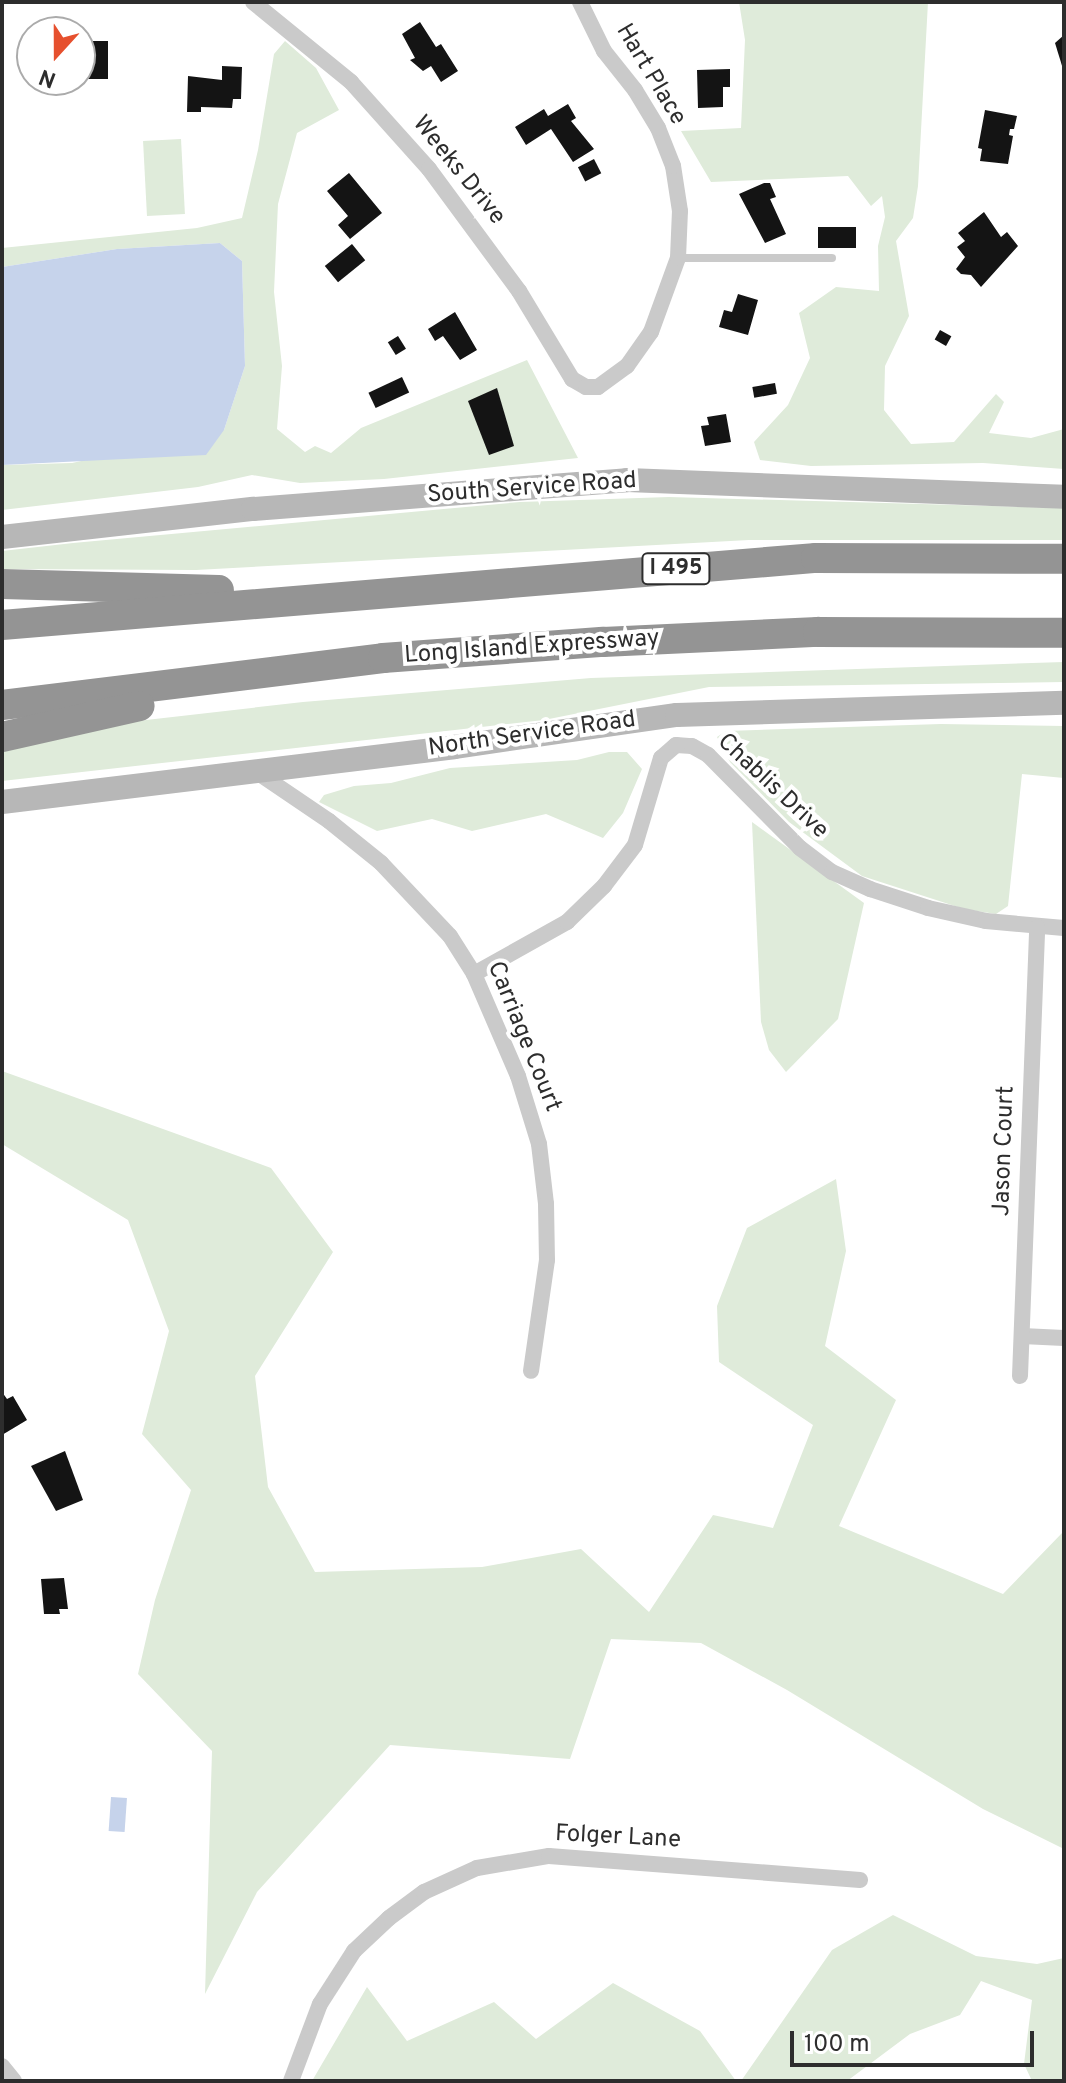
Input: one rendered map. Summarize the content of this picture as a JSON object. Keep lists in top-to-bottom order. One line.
{"streets":{"highway":["I 495","Long Island Expressway"],"main road":["South Service Road","North Service Road"],"street":["Hart Place","Weeks Drive","Chablis Drive","Carriage Court","Jason Court","Folger Lane"]},"crossings":[["Hart Place","Weeks Drive"],["North Service Road","Carriage Court"],["Chablis Drive","Carriage Court"],["Chablis Drive","Jason Court"]],"scale_bar":"100 m","north":"bottom"}
